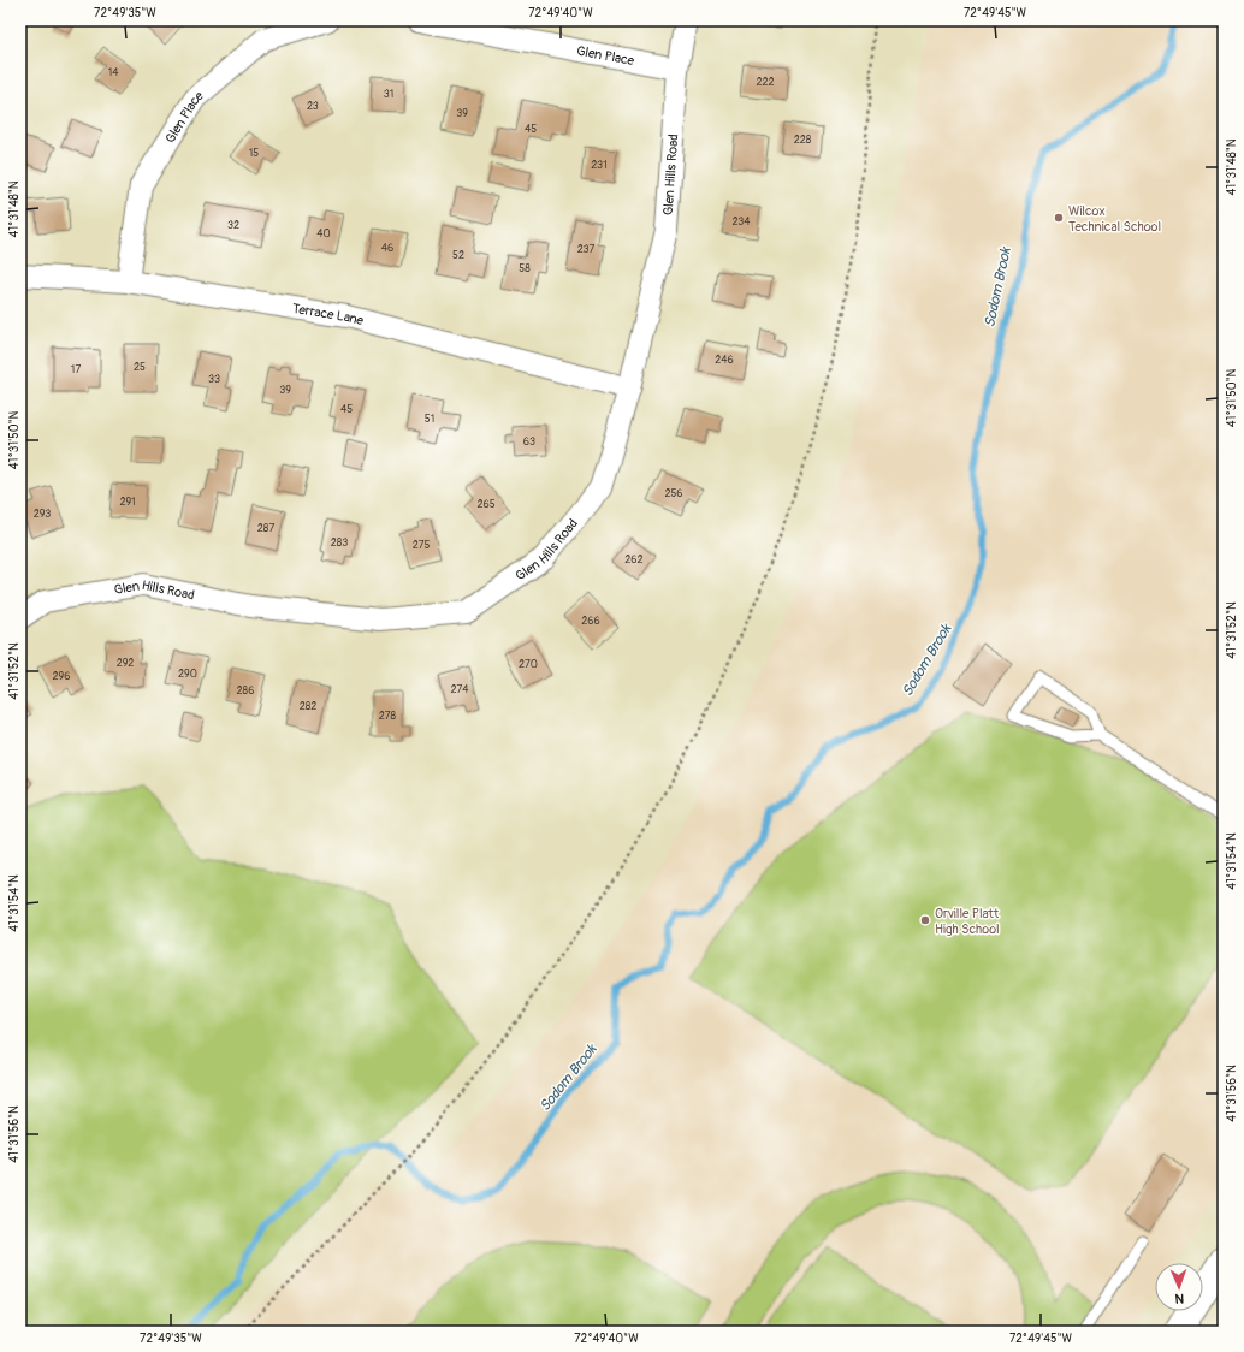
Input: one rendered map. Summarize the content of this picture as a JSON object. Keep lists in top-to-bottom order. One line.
{"streets":{"street":["Glen Place","Glen Hills Road","Terrace Lane"]},"crossings":[["Glen Place","Glen Hills Road"],["Glen Place","Terrace Lane"],["Glen Hills Road","Terrace Lane"]],"water":["Sodom Brook"],"places":["Wilcox Technical School","Orville Platt High School"],"house_numbers":["14","222","31","23","39","45","228","15","231","234","32","40","46","237","52","58","246","25","17","33","39","45","51","63","256","291","265","293","287","283","275","262","266","292","270","290","296","274","286","282","278"],"north":"bottom","coordinates":["72°49'35\"W","72°49'40\"W","72°49'45\"W","41°31'48\"N","41°31'50\"N","41°31'52\"N","41°31'54\"N","41°31'56\"N"]}
